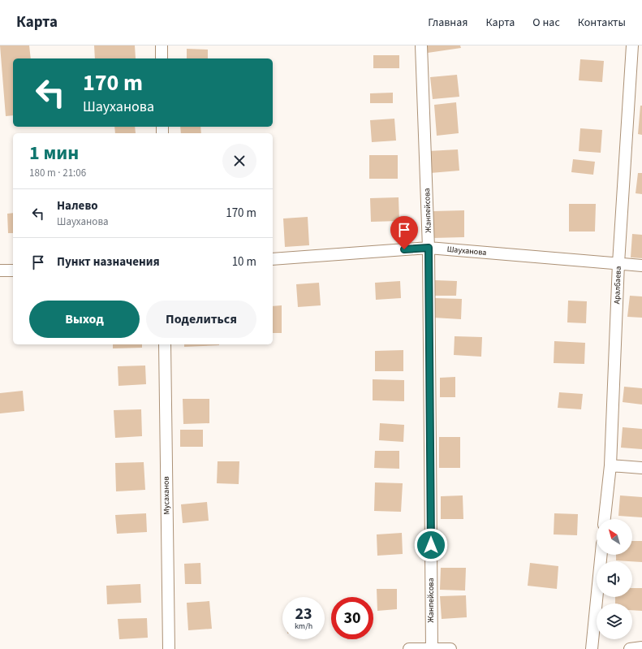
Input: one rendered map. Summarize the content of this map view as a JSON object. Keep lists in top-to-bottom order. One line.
{"streets":{"street":["Жанпейсова","Шауханова","Аралбаева","Мусаханов"]},"crossings":[["Жанпейсова","Шауханова"],["Шауханова","Аралбаева"]],"north":"top left","page":{"header":"Карта","nav":["Главная","Карта","О нас","Контакты"],"turn":["170 m","Шауханова"],"heading":["1 мин","180 m · 21:06"],"list":[{"name":"Налево","note":"Шауханова","value":"170 m"},{"name":"Пункт назначения","value":"10 m"}],"buttons":["Выход","Поделиться"],"speed":"23 km/h","limit":"30"}}
